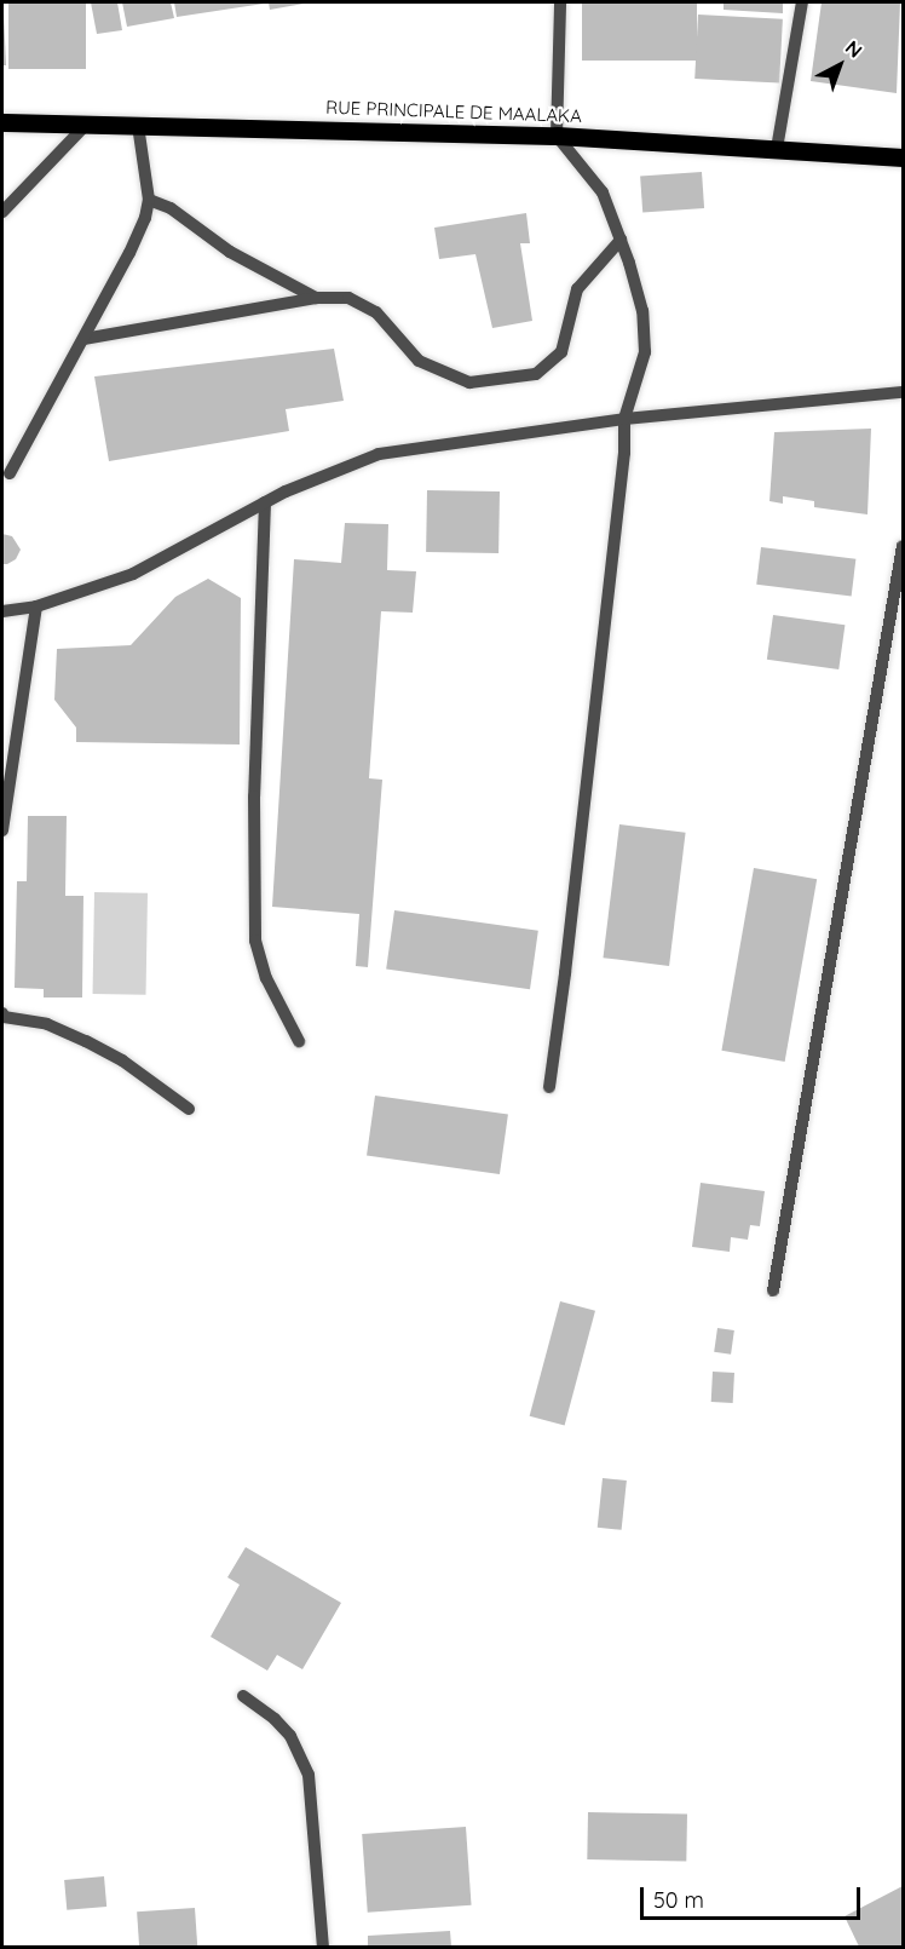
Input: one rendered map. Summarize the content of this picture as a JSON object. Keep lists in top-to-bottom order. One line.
{"streets":{"main road":["RUE PRINCIPALE DE MAALAKA"]},"scale_bar":"50 m","north":"top right"}
